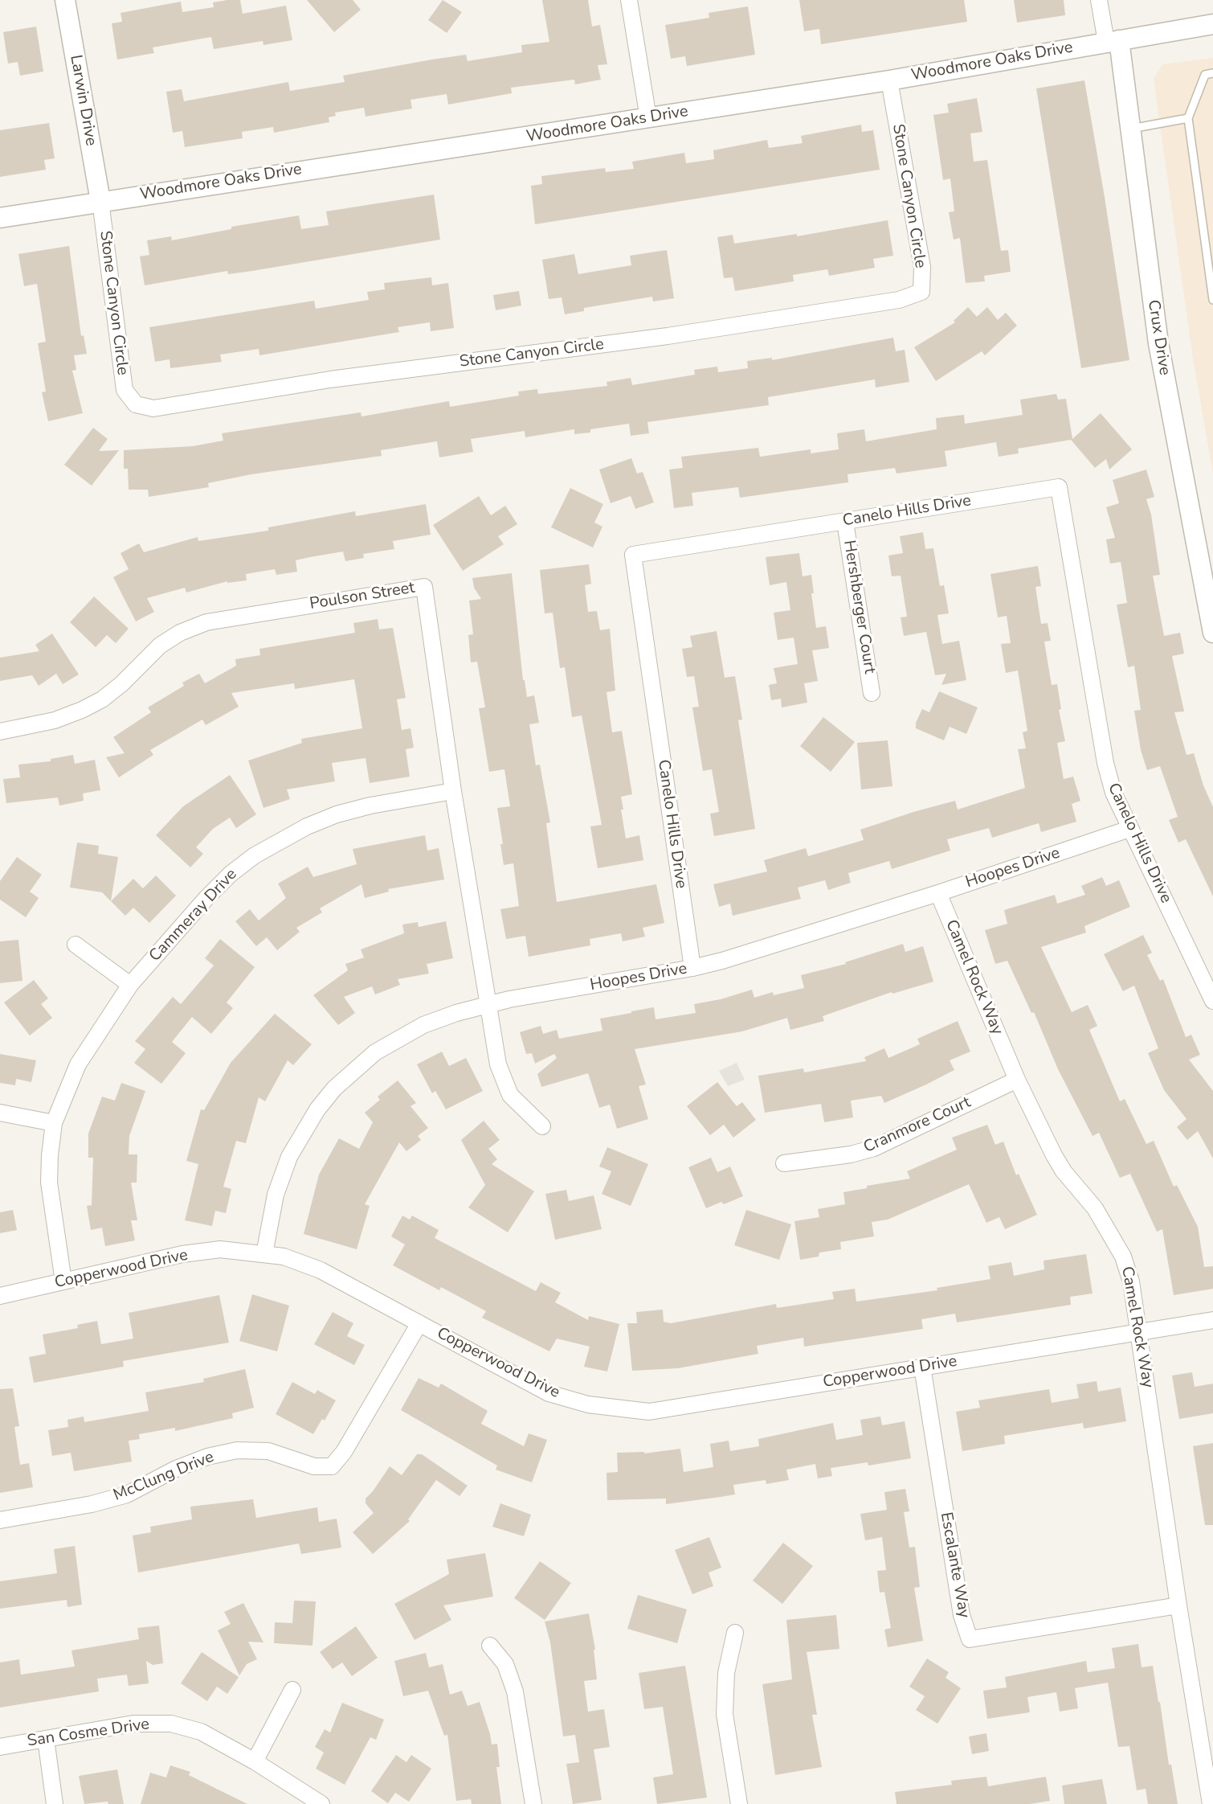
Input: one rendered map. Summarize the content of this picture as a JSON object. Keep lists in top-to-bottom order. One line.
{"streets":{"street":["Woodmore Oaks Drive","Larwin Drive","Stone Canyon Circle","Crux Drive","Canelo Hills Drive","Poulson Street","Hershberger Court","Hoopes Drive","Cammeray Drive","Camel Rock Way","Cranmore Court","Copperwood Drive","McClung Drive","Escalante Way","San Cosme Drive"]},"crossings":[["Woodmore Oaks Drive","Larwin Drive"],["Woodmore Oaks Drive","Stone Canyon Circle"],["Woodmore Oaks Drive","Crux Drive"],["Larwin Drive","Stone Canyon Circle"],["Canelo Hills Drive","Hershberger Court"],["Canelo Hills Drive","Hoopes Drive"],["Poulson Street","Hoopes Drive"],["Poulson Street","Cammeray Drive"],["Hoopes Drive","Camel Rock Way"],["Hoopes Drive","Copperwood Drive"],["Cammeray Drive","Copperwood Drive"],["Camel Rock Way","Cranmore Court"],["Camel Rock Way","Copperwood Drive"],["Camel Rock Way","Escalante Way"],["Copperwood Drive","McClung Drive"],["Copperwood Drive","Escalante Way"]]}
